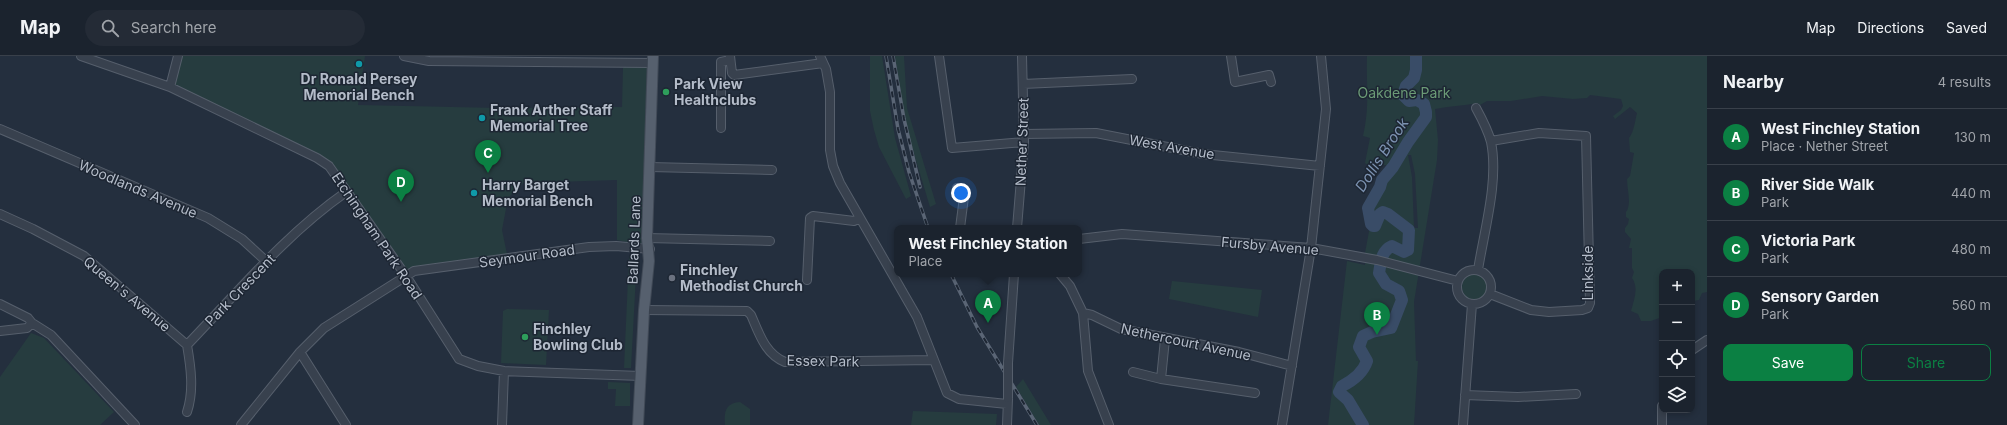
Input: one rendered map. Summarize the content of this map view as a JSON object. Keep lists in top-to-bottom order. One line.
{"streets":{"main road":["Ballards Lane"],"street":["Nether Street","West Avenue","Woodlands Avenue","Etchingham Park Road","Fursby Avenue","Seymour Road","Linkside","Park Crescent","Queen's Avenue","Nethercourt Avenue","Essex Park"]},"crossings":[["Nether Street","West Avenue"],["Woodlands Avenue","Park Crescent"],["Etchingham Park Road","Ballards Lane"],["Etchingham Park Road","Seymour Road"],["Etchingham Park Road","Park Crescent"],["Ballards Lane","Seymour Road"],["Ballards Lane","Essex Park"],["Fursby Avenue","Linkside"],["Park Crescent","Queen's Avenue"]],"water":["Dollis Brook"],"parks":["Oakdene Park"],"places":["Dr Ronald Persey Memorial Bench","Park View Healthclubs","Frank Arther Staff Memorial Tree","Harry Barget Memorial Bench","Finchley Methodist Church","Finchley Bowling Club"],"page":{"header":"Map","search":"Search here","nav":["Map","Directions","Saved"],"heading":["Nearby","4 results"],"list":[{"mark":"A","name":"West Finchley Station","note":"Place · Nether Street","value":"130 m"},{"mark":"B","name":"River Side Walk","note":"Park","value":"440 m"},{"mark":"C","name":"Victoria Park","note":"Park","value":"480 m"},{"mark":"D","name":"Sensory Garden","note":"Park","value":"560 m"}],"pins":["C","D","A","B"],"popup":["West Finchley Station","Place"],"map_buttons":["+","−"],"buttons":["Save","Share"]}}
